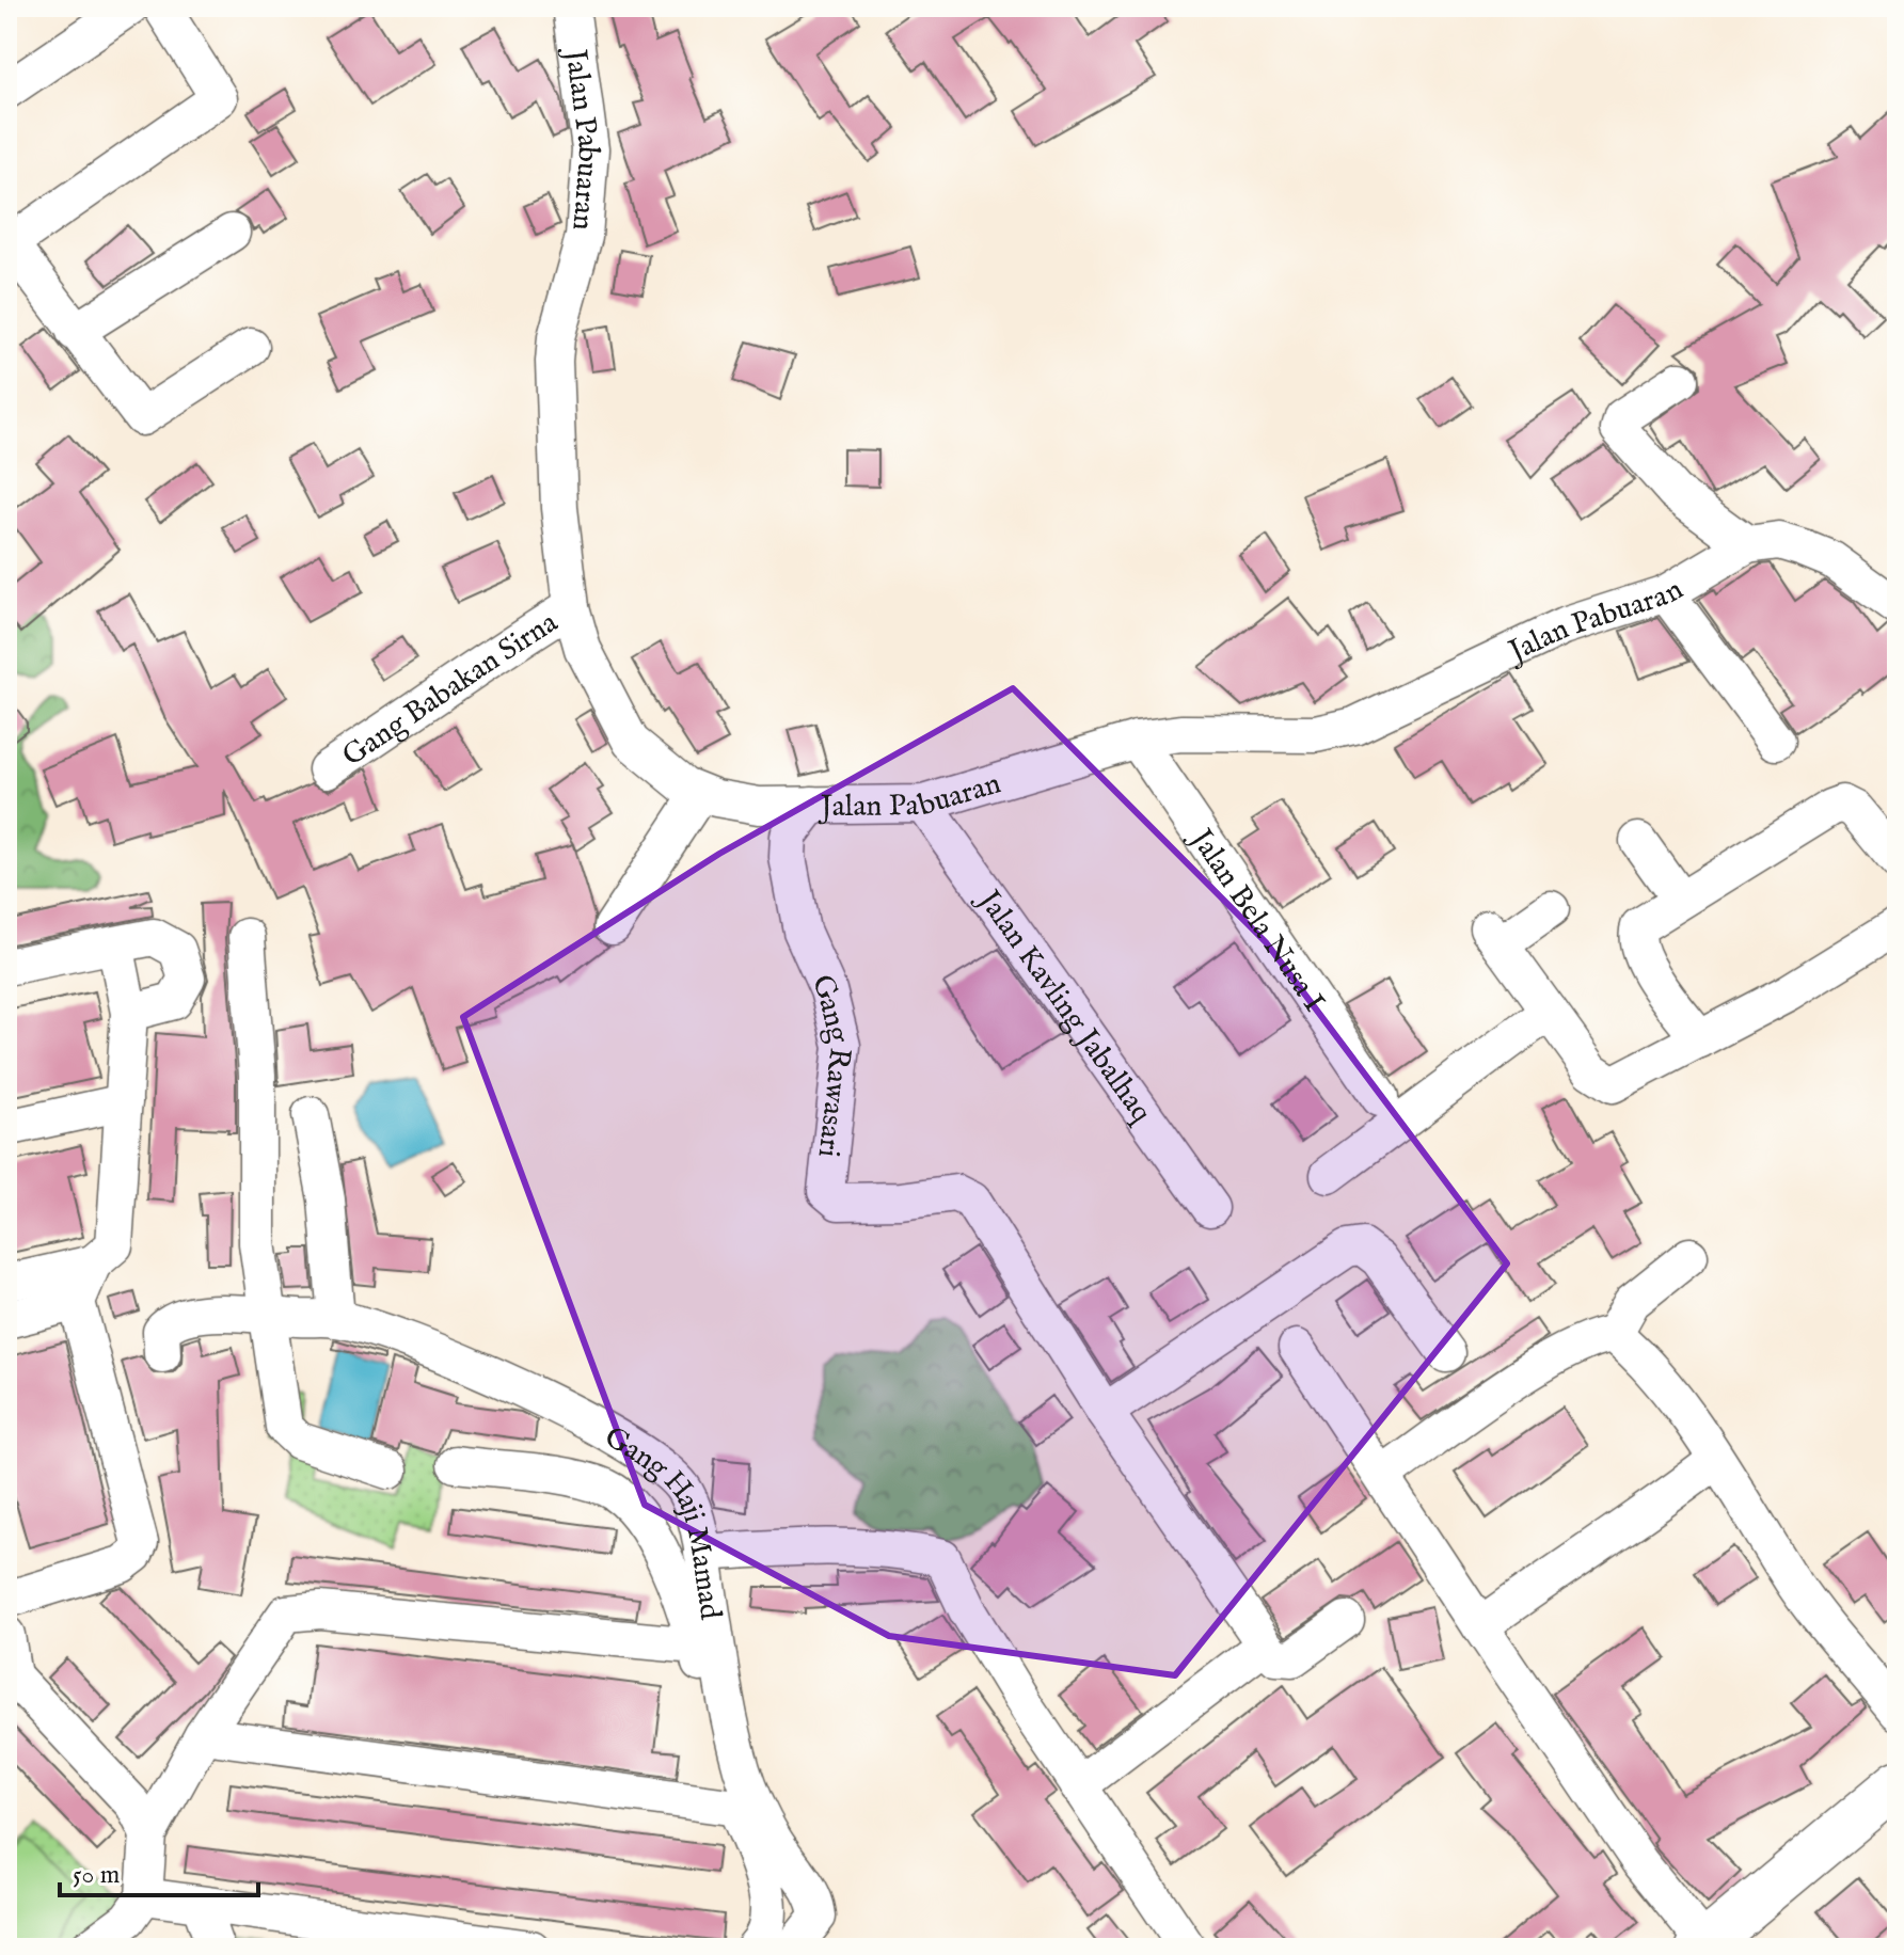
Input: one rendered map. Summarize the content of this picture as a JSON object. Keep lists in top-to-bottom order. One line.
{"streets":{"street":["Jalan Pabuaran","Gang Babakan Sirna","Jalan Bela Nusa I","Jalan Kavling Jabalhaq","Gang Rawasari","Gang Haji Mamad"]},"crossings":[["Jalan Pabuaran","Gang Babakan Sirna"],["Jalan Pabuaran","Jalan Bela Nusa I"],["Jalan Pabuaran","Jalan Kavling Jabalhaq"],["Jalan Pabuaran","Gang Rawasari"]],"scale_bar":"50 m"}
